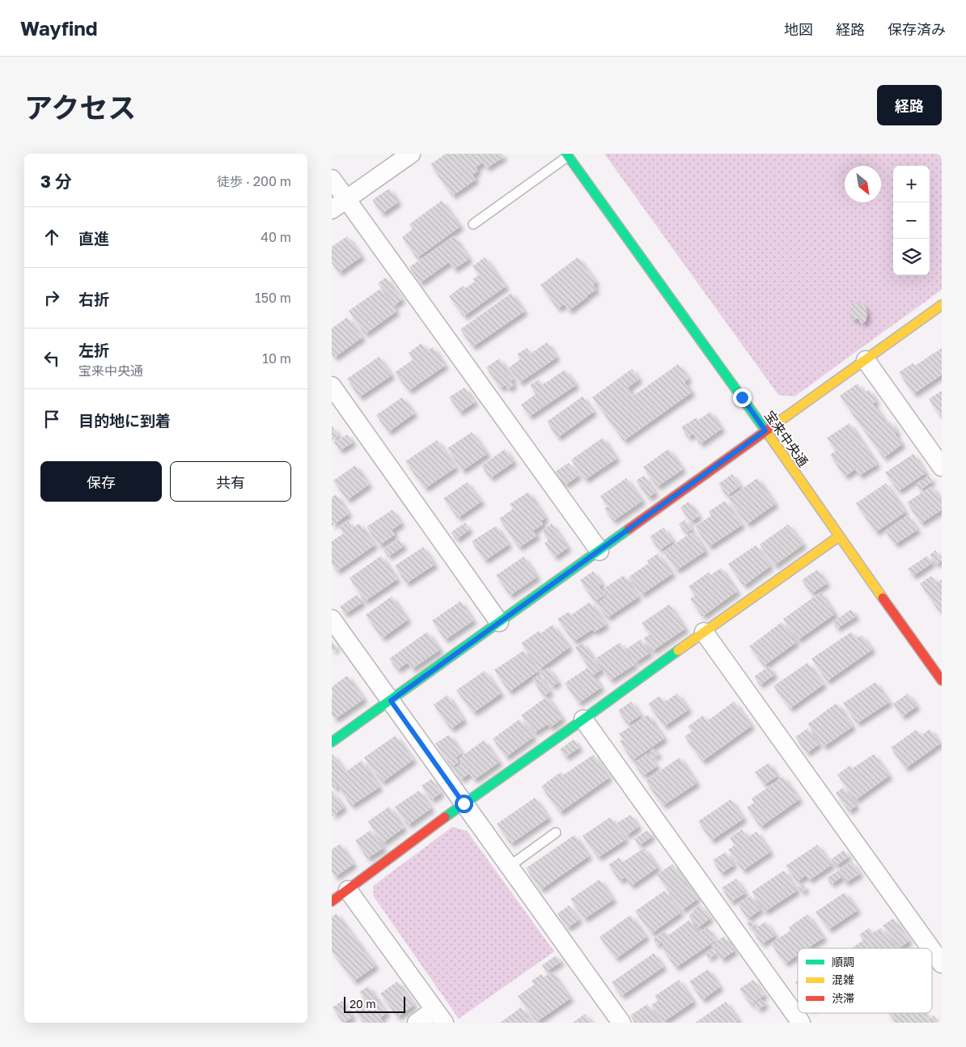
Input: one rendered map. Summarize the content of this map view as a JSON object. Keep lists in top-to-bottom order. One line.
{"streets":{"street":["宝来中央通"]},"legend":["順調","混雑","渋滞"],"scale_bar":"20 m","north":"bottom right","page":{"header":"Wayfind","nav":["地図","経路","保存済み"],"title":"アクセス","buttons":["経路",["保存","共有"]],"heading":["3 分","徒歩 · 200 m"],"map_buttons":["+","−"],"list":[["直進","40 m"],["右折","150 m"],["左折","宝来中央通","10 m"],"目的地に到着"],"scale":"20 m"}}
